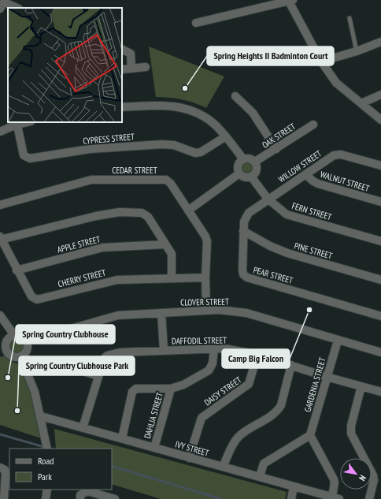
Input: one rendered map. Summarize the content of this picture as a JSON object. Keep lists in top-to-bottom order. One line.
{"streets":{"street":["OAK STREET","CYPRESS STREET","WILLOW STREET","CEDAR STREET","WALNUT STREET","FERN STREET","APPLE STREET","PINE STREET","PEAR STREET","CHERRY STREET","CLOVER STREET","DAFFODIL STREET","GARDENIA STREET","DAISY STREET","DAHLIA STREET","IVY STREET"]},"crossings":[["OAK STREET","FERN STREET"],["WILLOW STREET","WALNUT STREET"],["WILLOW STREET","FERN STREET"],["WILLOW STREET","PEAR STREET"],["CEDAR STREET","CHERRY STREET"],["CEDAR STREET","CLOVER STREET"],["FERN STREET","PEAR STREET"],["APPLE STREET","CHERRY STREET"],["PINE STREET","PEAR STREET"],["CLOVER STREET","GARDENIA STREET"],["DAFFODIL STREET","GARDENIA STREET"],["DAFFODIL STREET","DAISY STREET"],["DAFFODIL STREET","DAHLIA STREET"],["DAFFODIL STREET","IVY STREET"],["DAISY STREET","IVY STREET"],["DAHLIA STREET","IVY STREET"]],"places":["Spring Heights II Badminton Court","Camp Big Falcon","Spring Country Clubhouse","Spring Country Clubhouse Park"],"legend":["Road","Park"],"north":"bottom right"}
